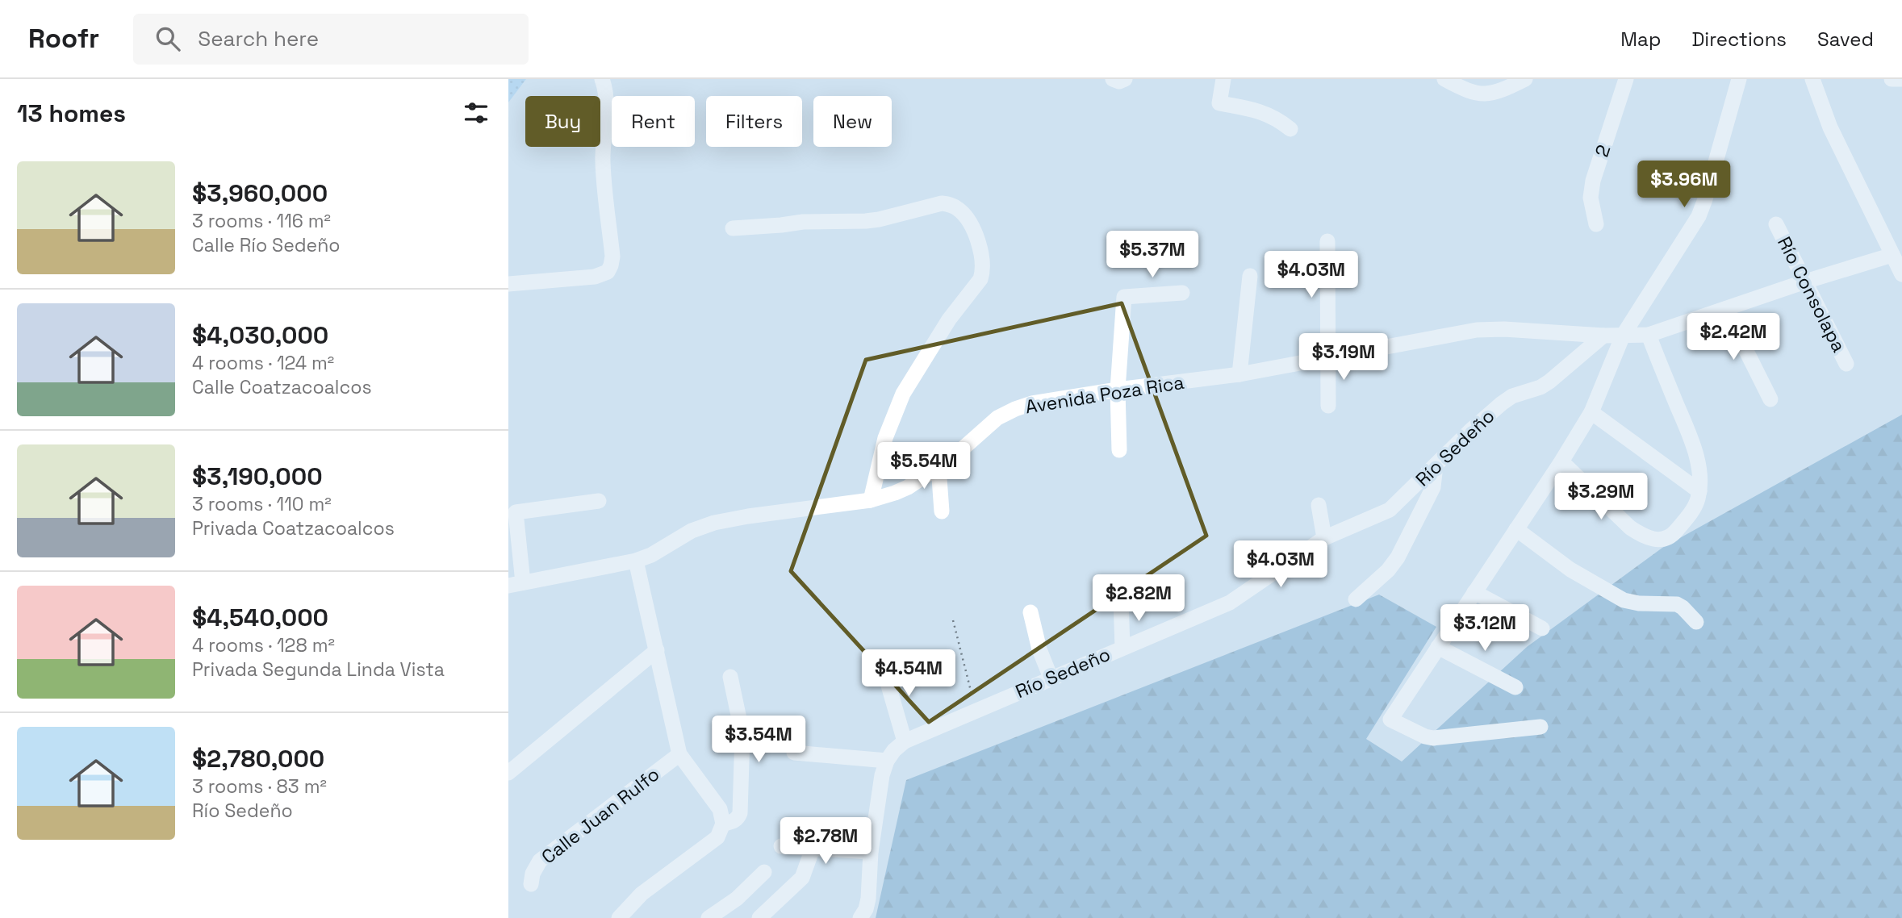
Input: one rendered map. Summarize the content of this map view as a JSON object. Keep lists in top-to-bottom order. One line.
{"streets":{"street":["2","Río Consolapa","Avenida Poza Rica","Río Sedeño","Calle Juan Rulfo"]},"crossings":[["Avenida Poza Rica","Río Sedeño"],["Avenida Poza Rica","Calle Juan Rulfo"]],"page":{"header":"Roofr","search":"Search here","nav":["Map","Directions","Saved"],"heading":"13 homes","chip":["Buy","Rent","Filters","New"],"list":[{"name":"$3,960,000","note":"3 rooms · 116 m² · Calle Río Sedeño"},{"name":"$4,030,000","note":"4 rooms · 124 m² · Calle Coatzacoalcos"},{"name":"$3,190,000","note":"3 rooms · 110 m² · Privada Coatzacoalcos"},{"name":"$4,540,000","note":"4 rooms · 128 m² · Privada Segunda Linda Vista"},{"name":"$2,780,000","note":"3 rooms · 83 m² · Río Sedeño"}],"price":["$3.96M","$5.37M","$4.03M","$2.42M","$3.19M","$5.54M","$3.29M","$4.03M","$2.82M","$3.12M","$4.54M","$3.54M","$2.78M"]}}
